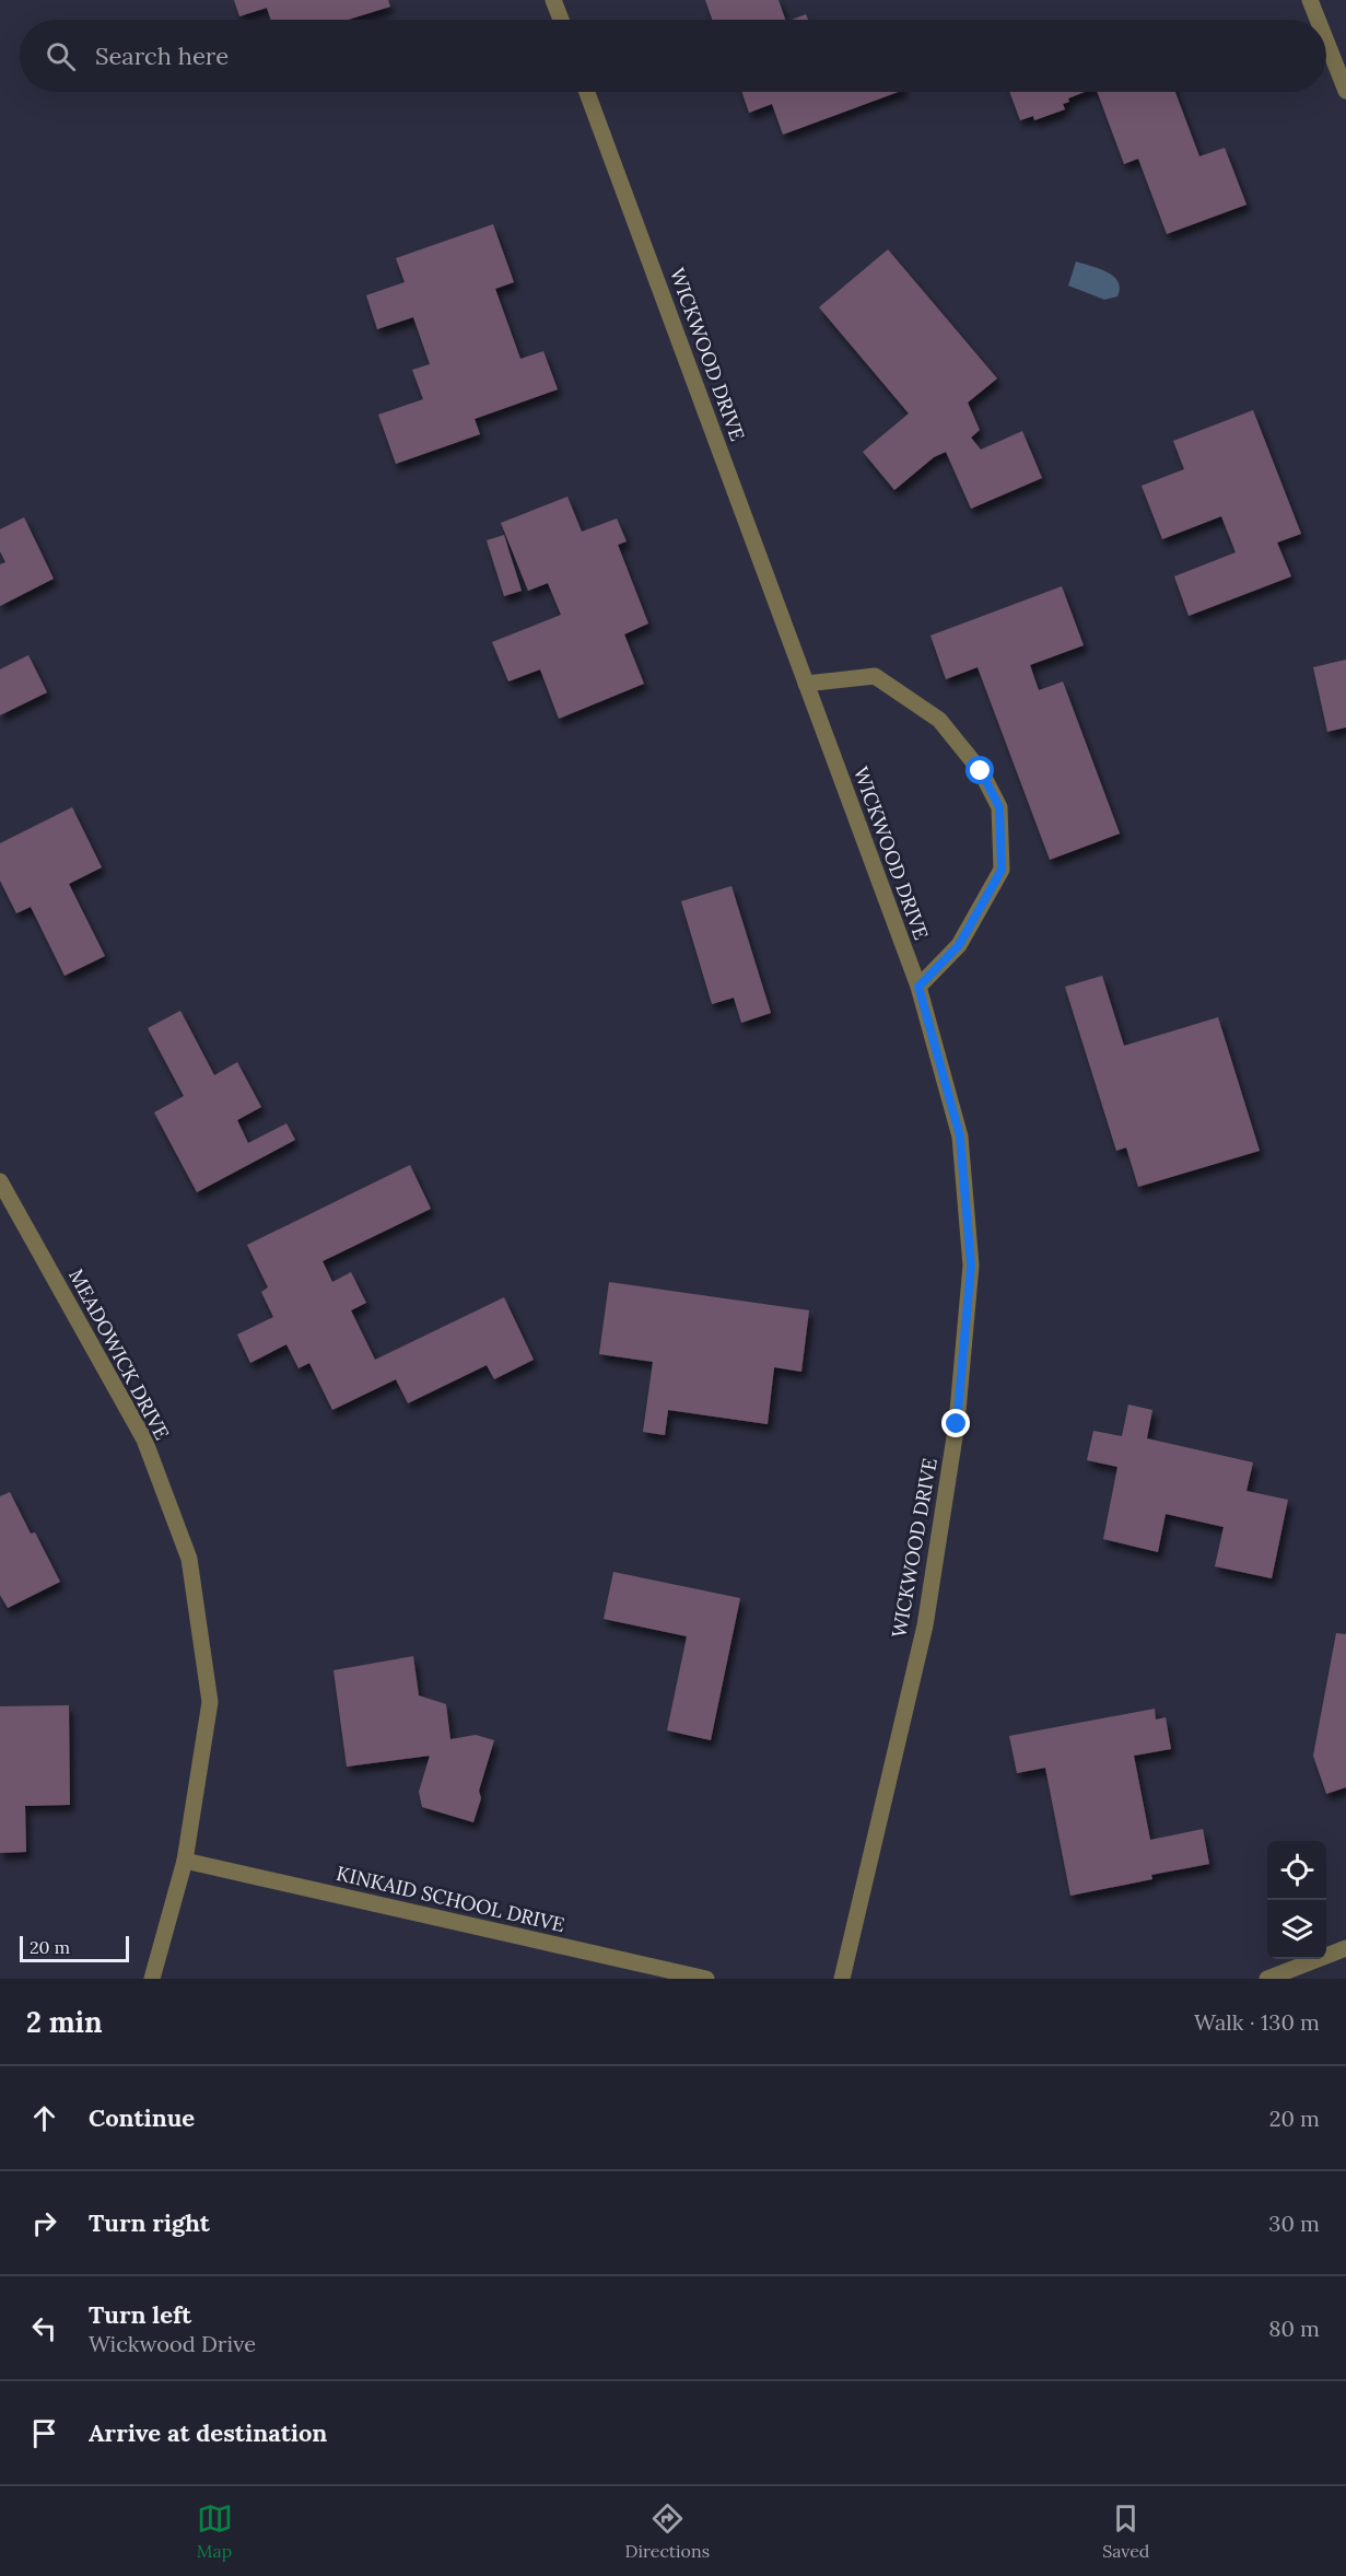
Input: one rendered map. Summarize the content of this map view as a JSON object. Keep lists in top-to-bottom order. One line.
{"streets":{"street":["WICKWOOD DRIVE","MEADOWICK DRIVE","KINKAID SCHOOL DRIVE"]},"crossings":[["MEADOWICK DRIVE","KINKAID SCHOOL DRIVE"]],"scale_bar":"20 m","page":{"search":"Search here","scale":"20 m","heading":["2 min","Walk · 130 m"],"list":[["Continue","20 m"],["Turn right","30 m"],["Turn left","Wickwood Drive","80 m"],"Arrive at destination"],"nav":["Map","Directions","Saved"]}}
